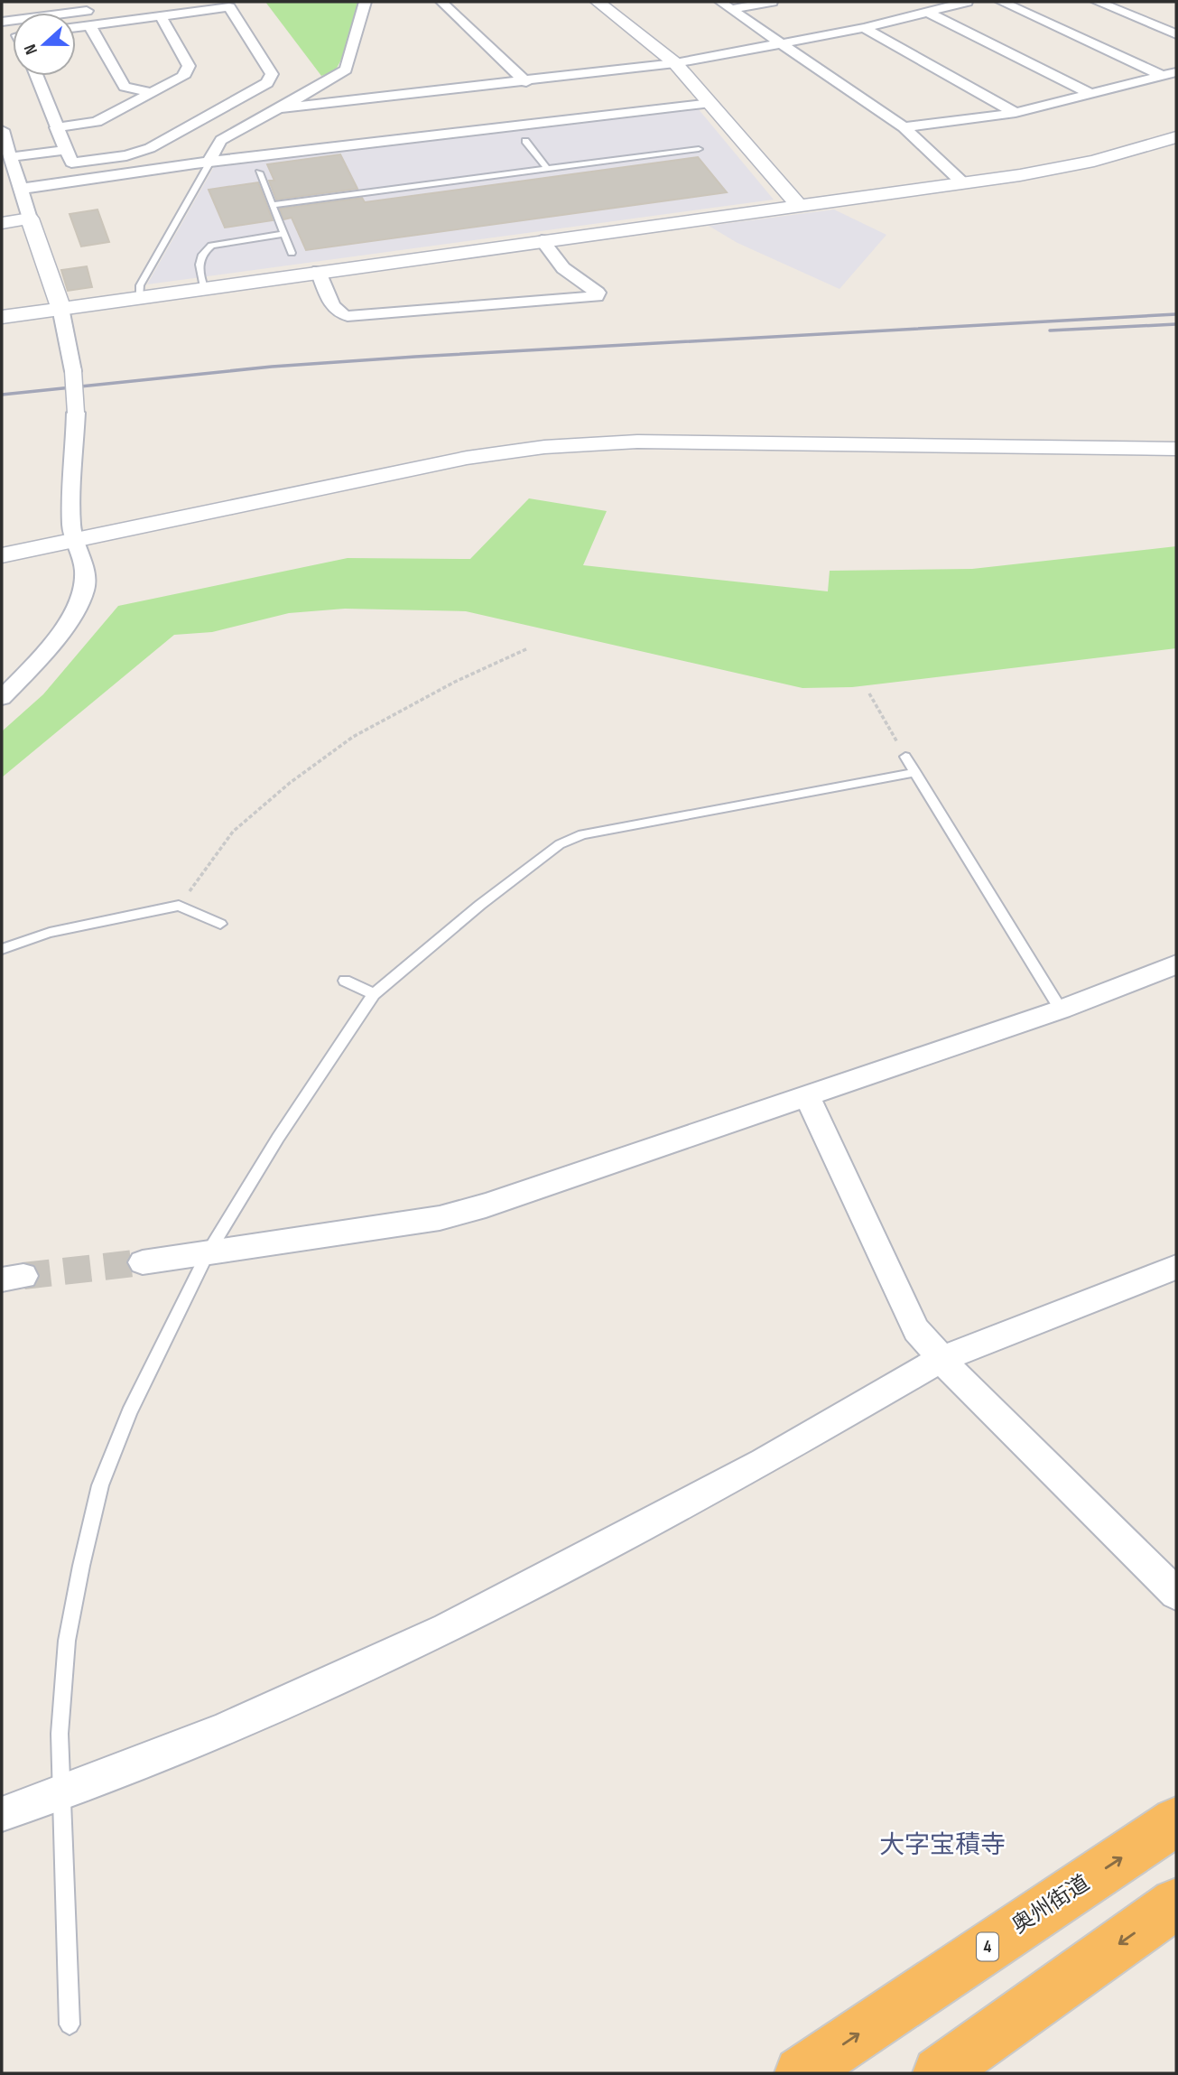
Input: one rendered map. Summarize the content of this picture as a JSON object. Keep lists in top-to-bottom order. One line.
{"streets":{"highway":["奥州街道","4"]},"districts":["大字宝積寺"],"north":"left"}
